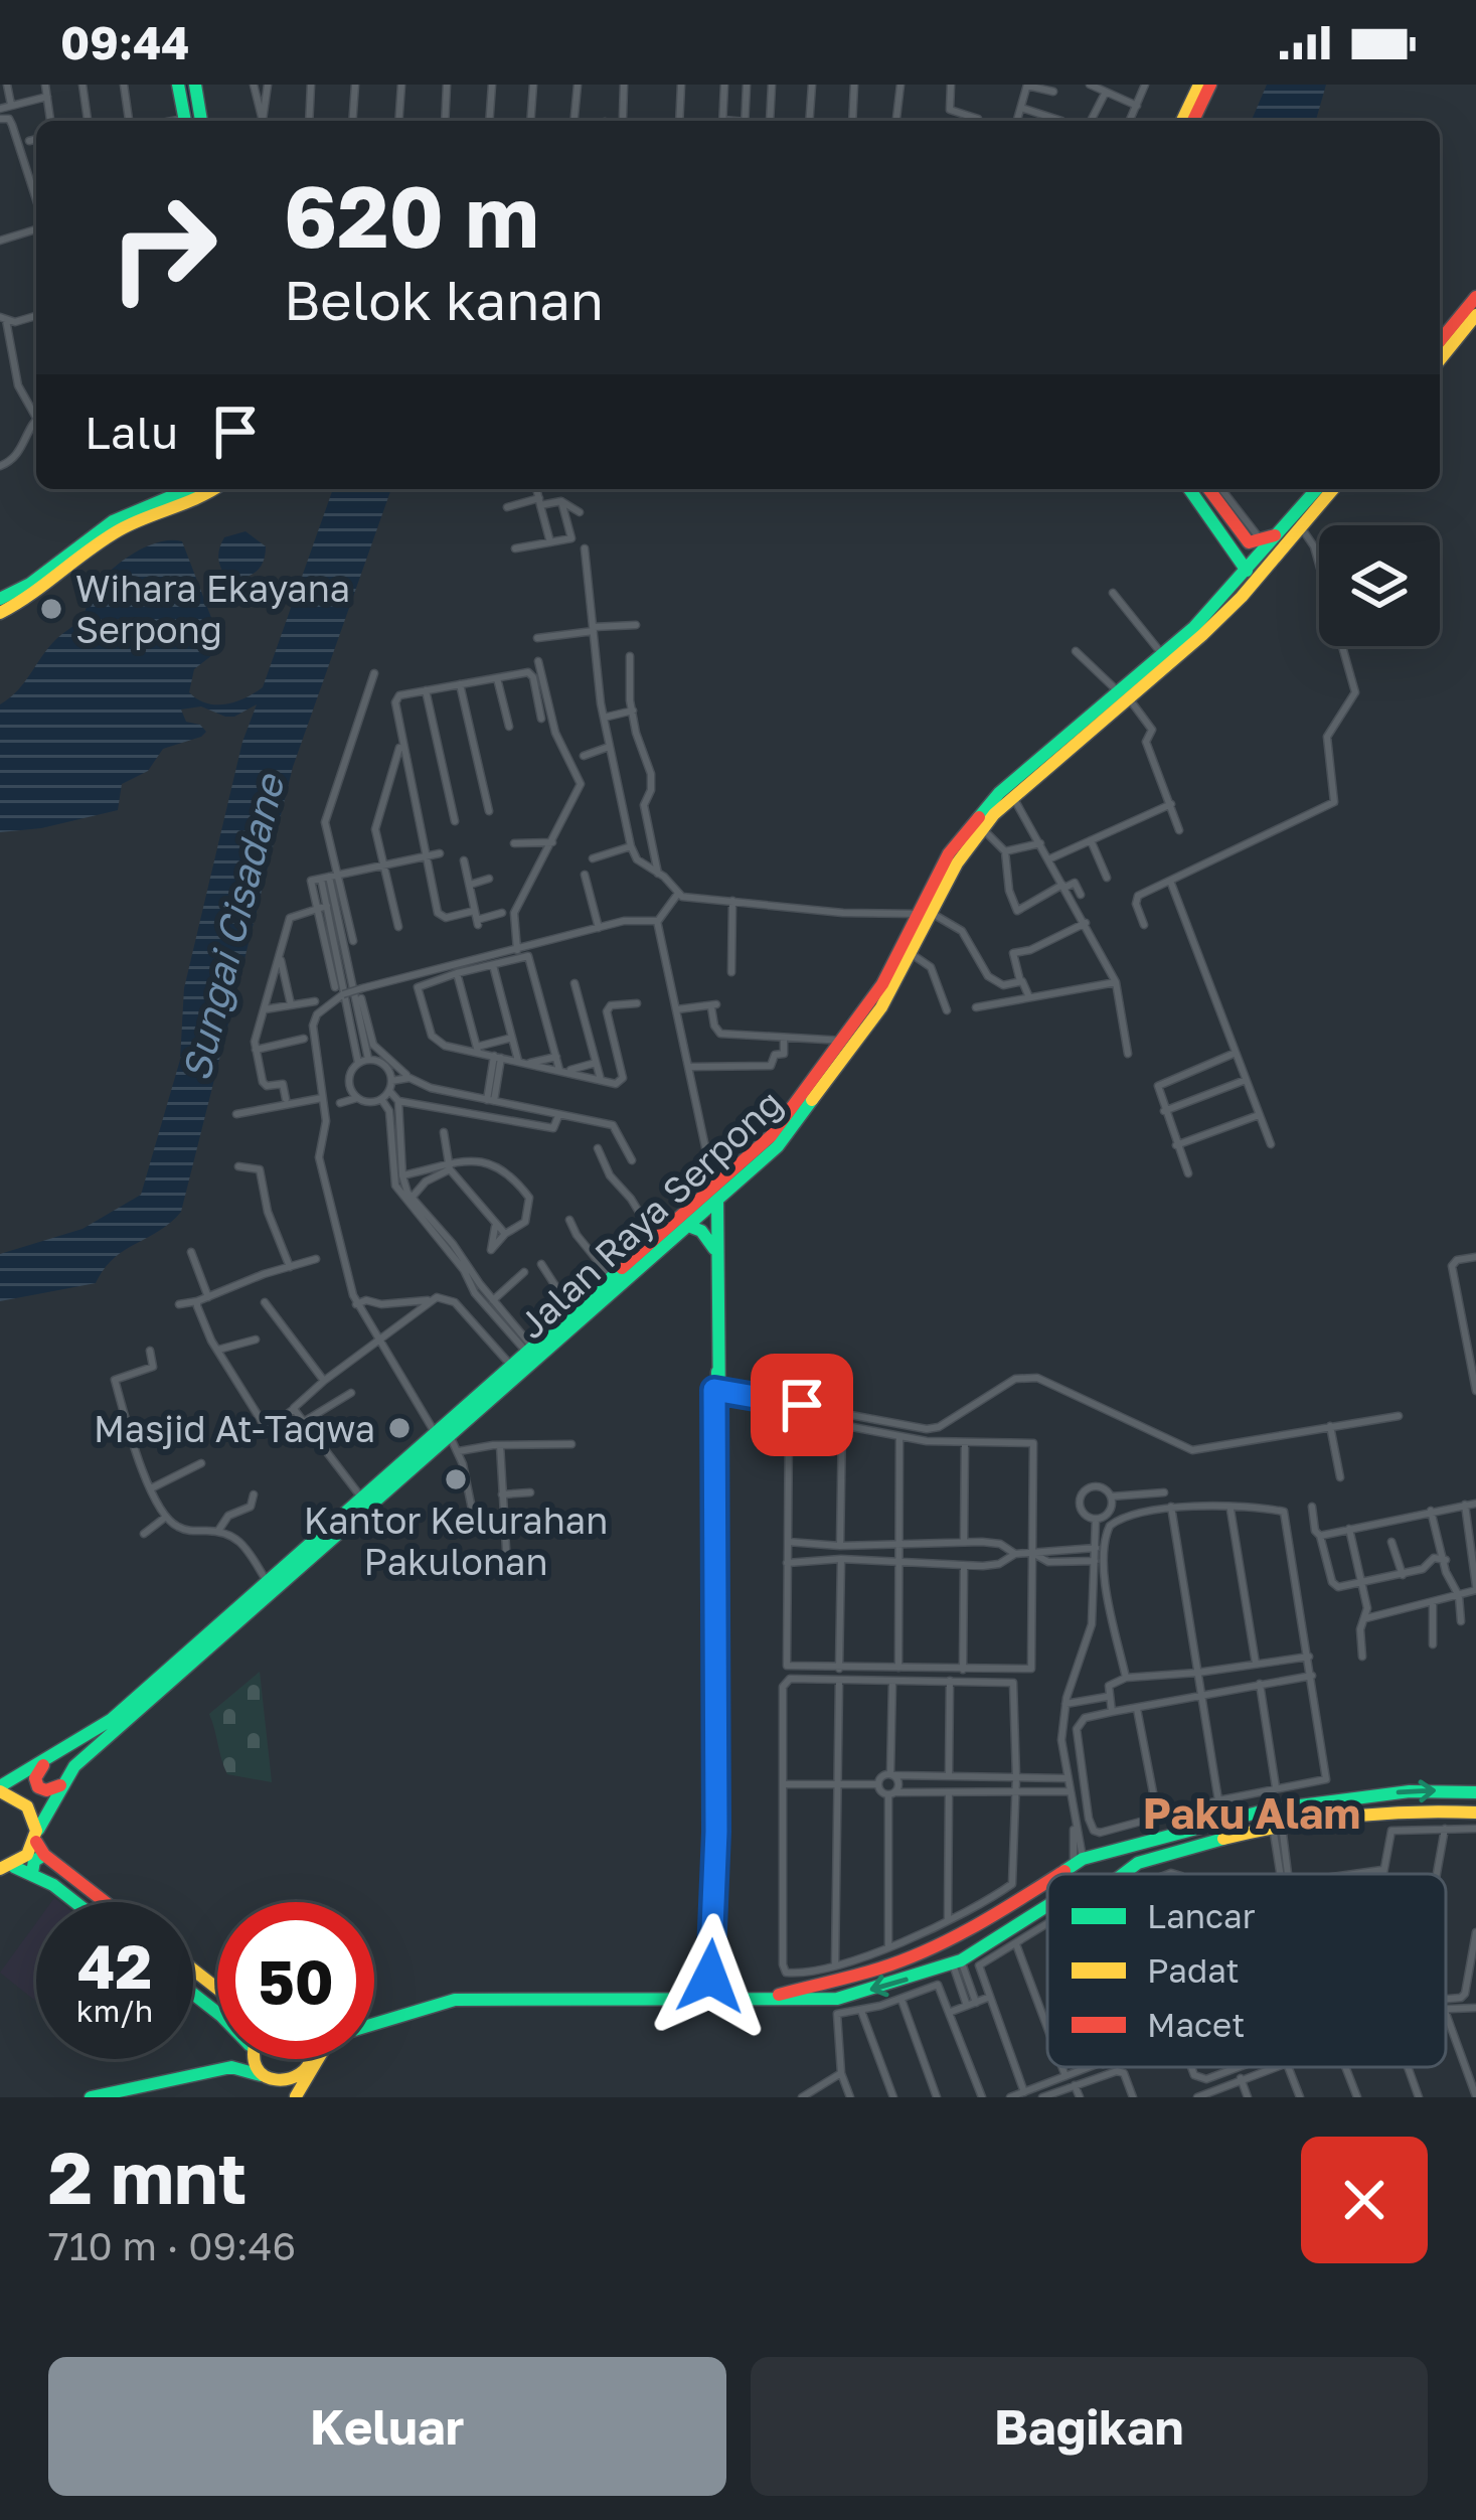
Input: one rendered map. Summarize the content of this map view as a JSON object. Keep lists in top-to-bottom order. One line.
{"streets":{"main road":["Jalan Raya Serpong"]},"districts":["Paku Alam"],"water":["Sungai Cisadane"],"places":["Wihara Ekayana Serpong","Masjid At-Taqwa","Kantor Kelurahan Pakulonan"],"legend":["Lancar","Padat","Macet"],"page":{"status":"09:44","turn":["620 m","Belok kanan"],"then":"Lalu","speed":"42 km/h","limit":"50","heading":["2 mnt","710 m · 09:46"],"buttons":["Keluar","Bagikan"]}}
